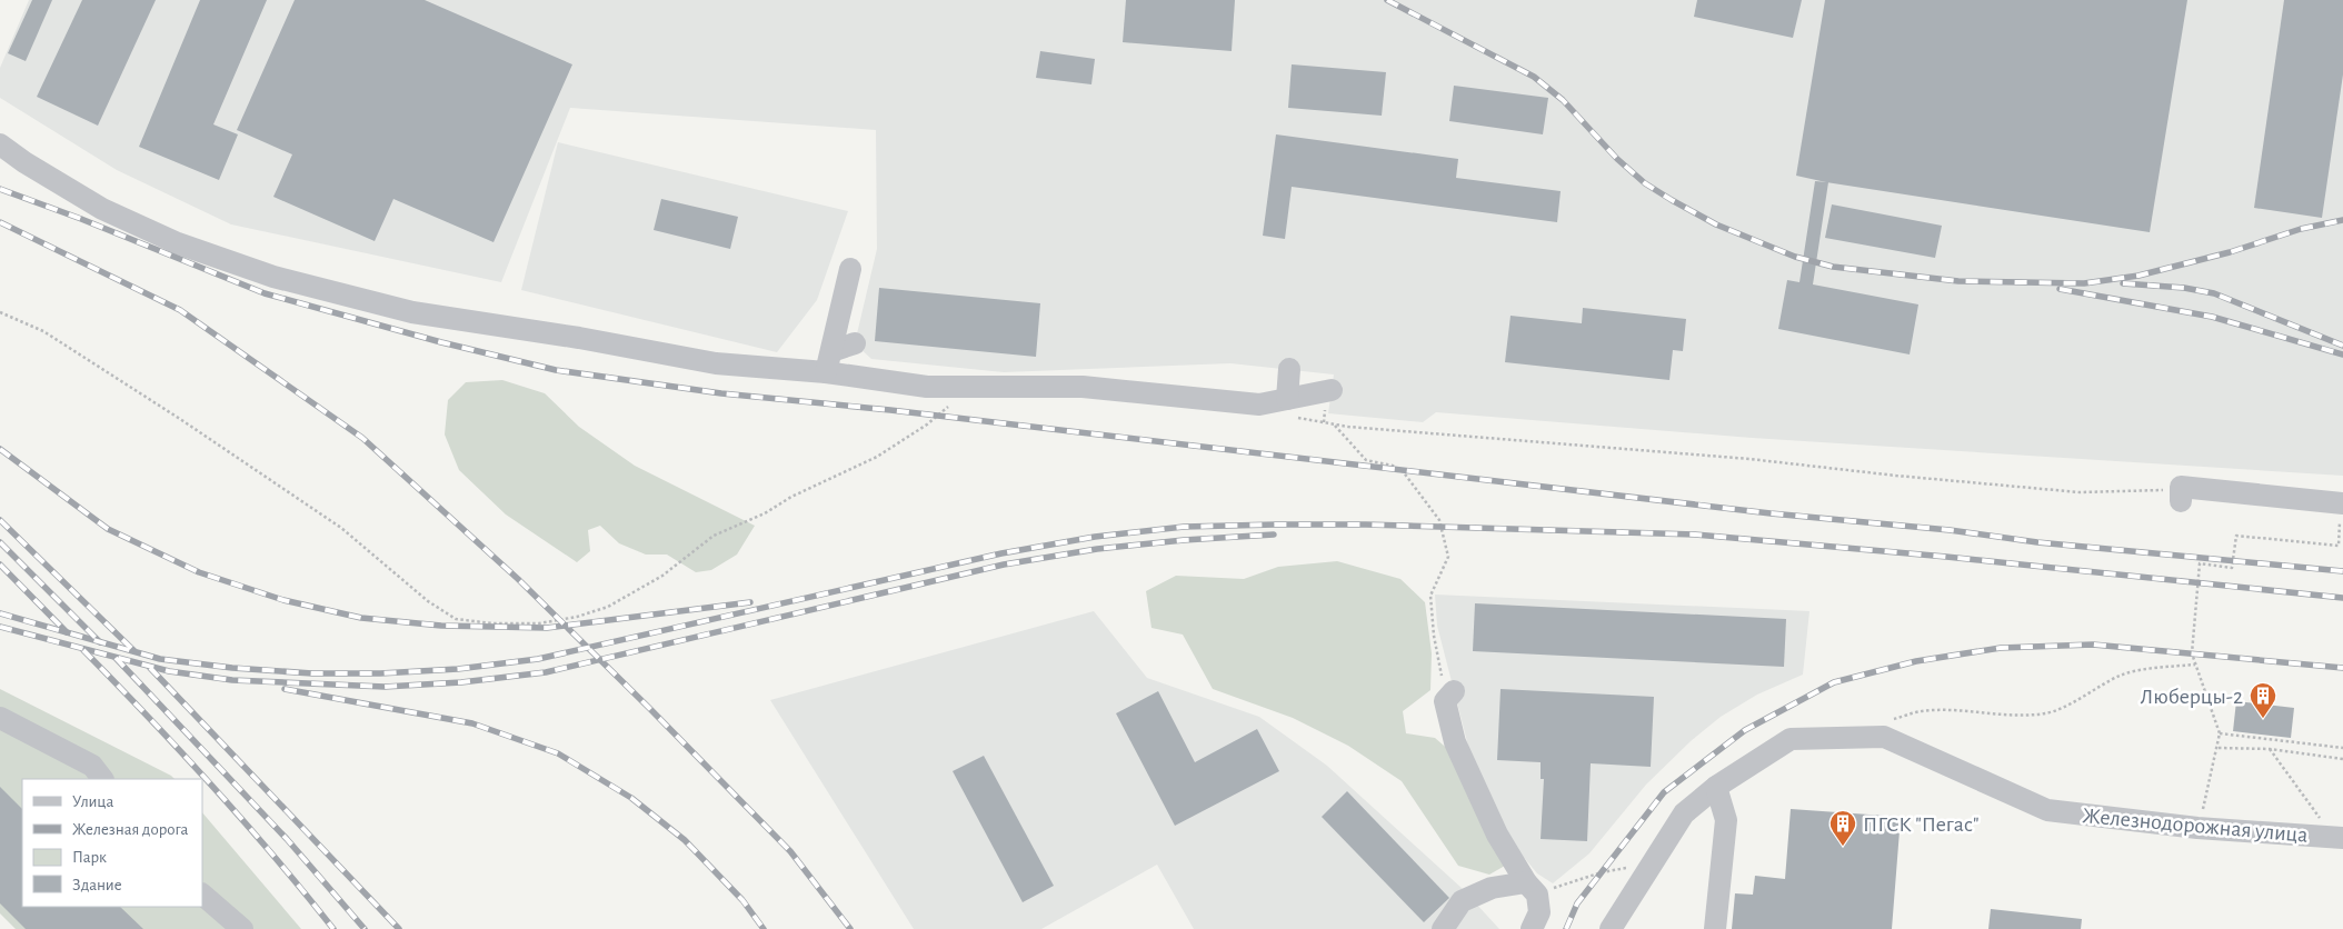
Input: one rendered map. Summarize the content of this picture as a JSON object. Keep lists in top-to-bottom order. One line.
{"streets":{"street":["Железнодорожная улица"]},"places":{"building":["Люберцы-2","ПГСК \"Пегас\""]},"legend":["Улица","Железная дорога","Парк","Здание"]}
